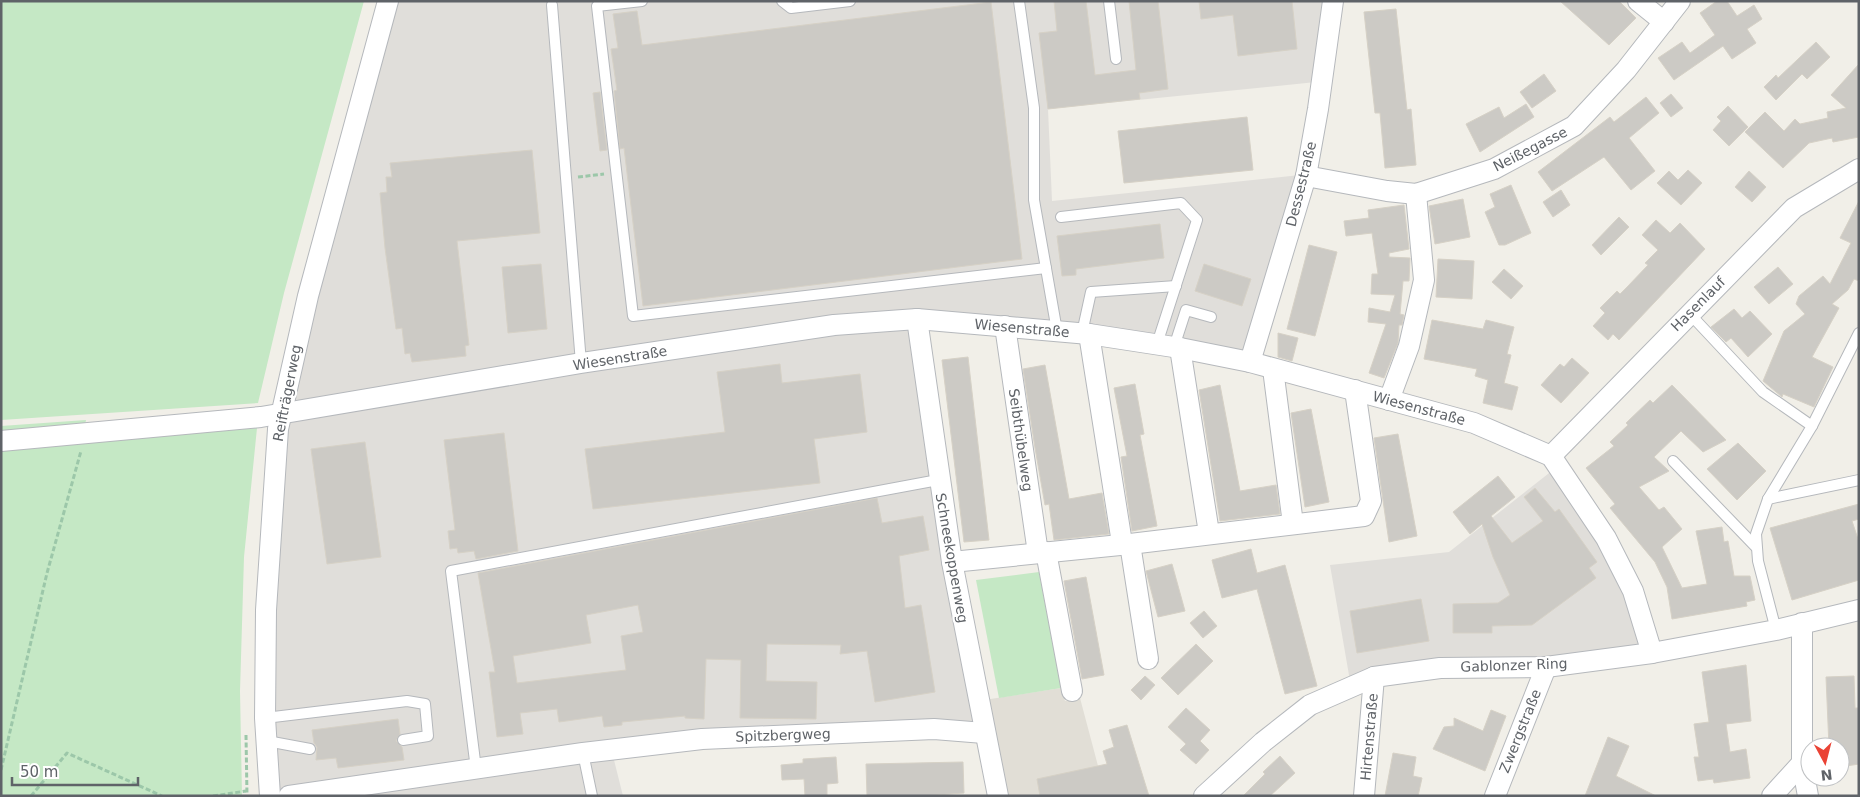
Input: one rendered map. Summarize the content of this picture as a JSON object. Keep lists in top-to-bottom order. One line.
{"streets":{"street":["Neißegasse","Dessestraße","Hasenlauf","Wiesenstraße","Reifträgerweg","Seibthübelweg","Schneekoppenweg","Gablonzer Ring","Zwergstraße","Spitzbergweg","Hirtenstraße"]},"crossings":[["Neißegasse","Dessestraße"],["Dessestraße","Wiesenstraße"],["Hasenlauf","Wiesenstraße"],["Wiesenstraße","Reifträgerweg"],["Wiesenstraße","Seibthübelweg"],["Wiesenstraße","Schneekoppenweg"],["Schneekoppenweg","Spitzbergweg"],["Gablonzer Ring","Zwergstraße"],["Gablonzer Ring","Hirtenstraße"]],"scale_bar":"50 m","north":"bottom"}
